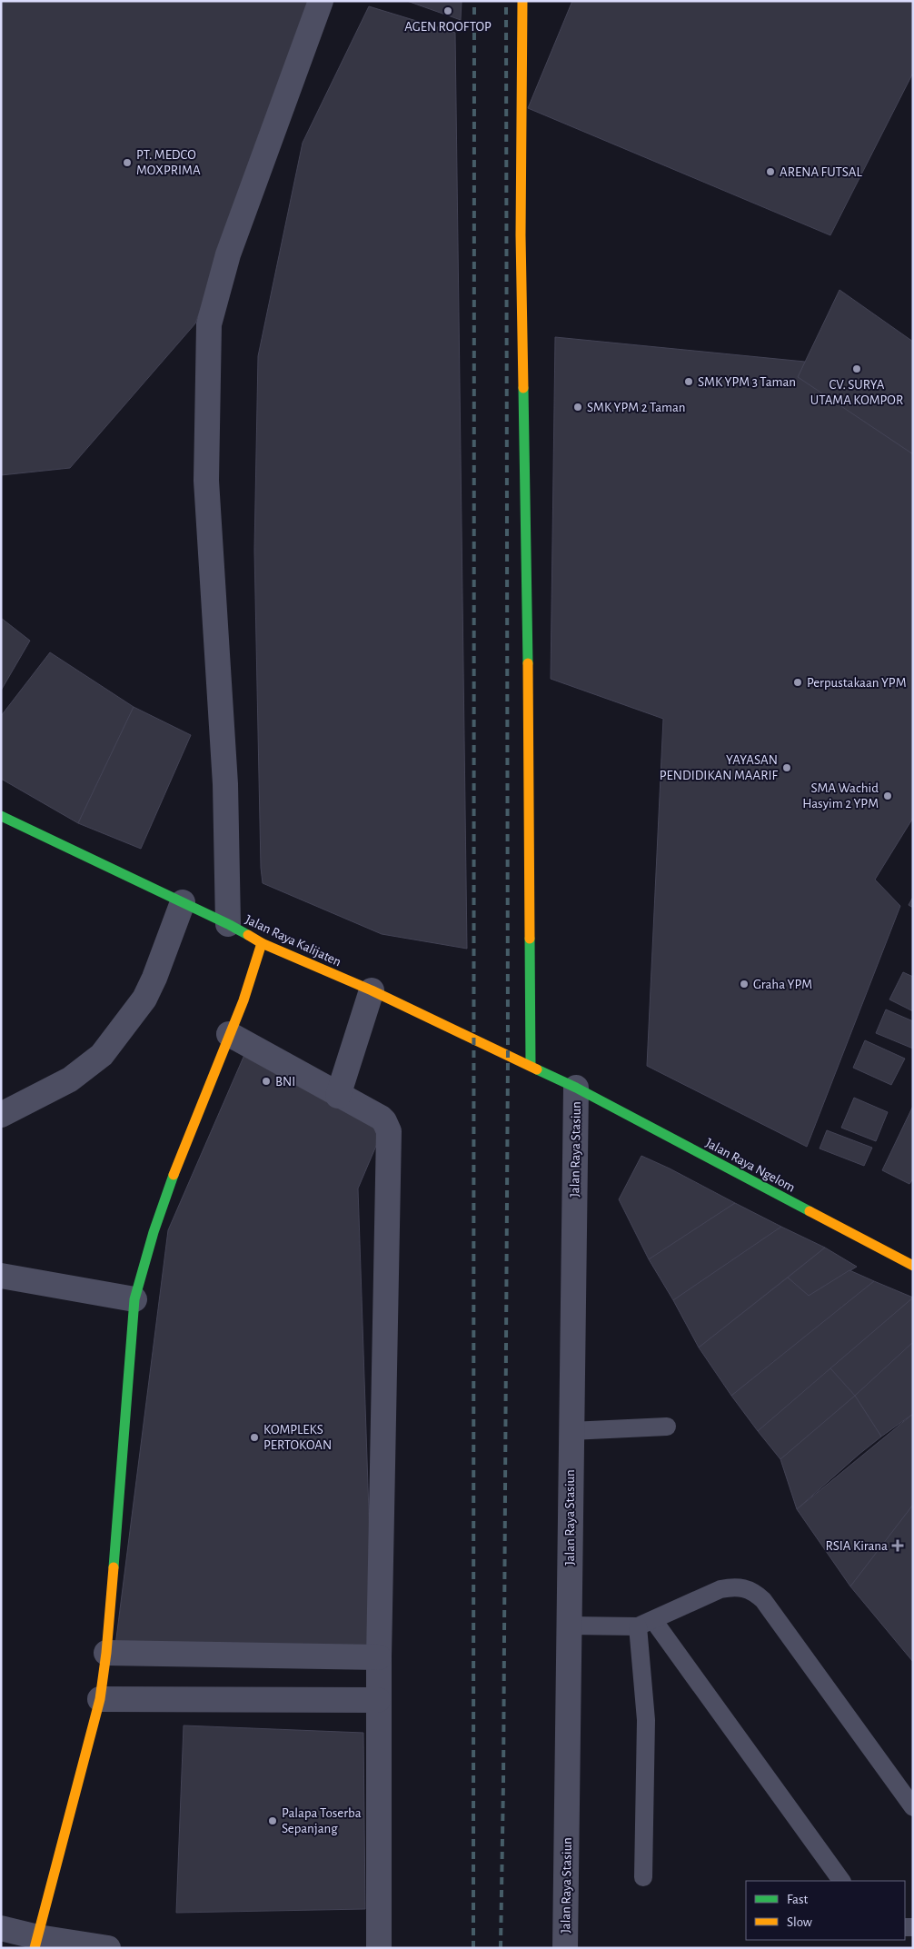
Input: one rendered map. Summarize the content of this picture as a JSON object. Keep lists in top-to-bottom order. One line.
{"streets":{"street":["Jalan Raya Kalijaten","Jalan Raya Stasiun","Jalan Raya Ngelom"]},"crossings":[["Jalan Raya Kalijaten","Jalan Raya Stasiun"],["Jalan Raya Kalijaten","Jalan Raya Ngelom"],["Jalan Raya Stasiun","Jalan Raya Ngelom"]],"places":{"other":["AGEN ROOFTOP","PT. MEDCO MOXPRIMA","ARENA FUTSAL","CV. SURYA UTAMA KOMPOR","SMK YPM 3 Taman","SMK YPM 2 Taman","Perpustakaan YPM","YAYASAN PENDIDIKAN MAARIF","SMA Wachid Hasyim 2 YPM","Graha YPM","BNI","KOMPLEKS PERTOKOAN","Palapa Toserba Sepanjang"],"health":["RSIA Kirana"]},"legend":["Fast","Slow"]}
